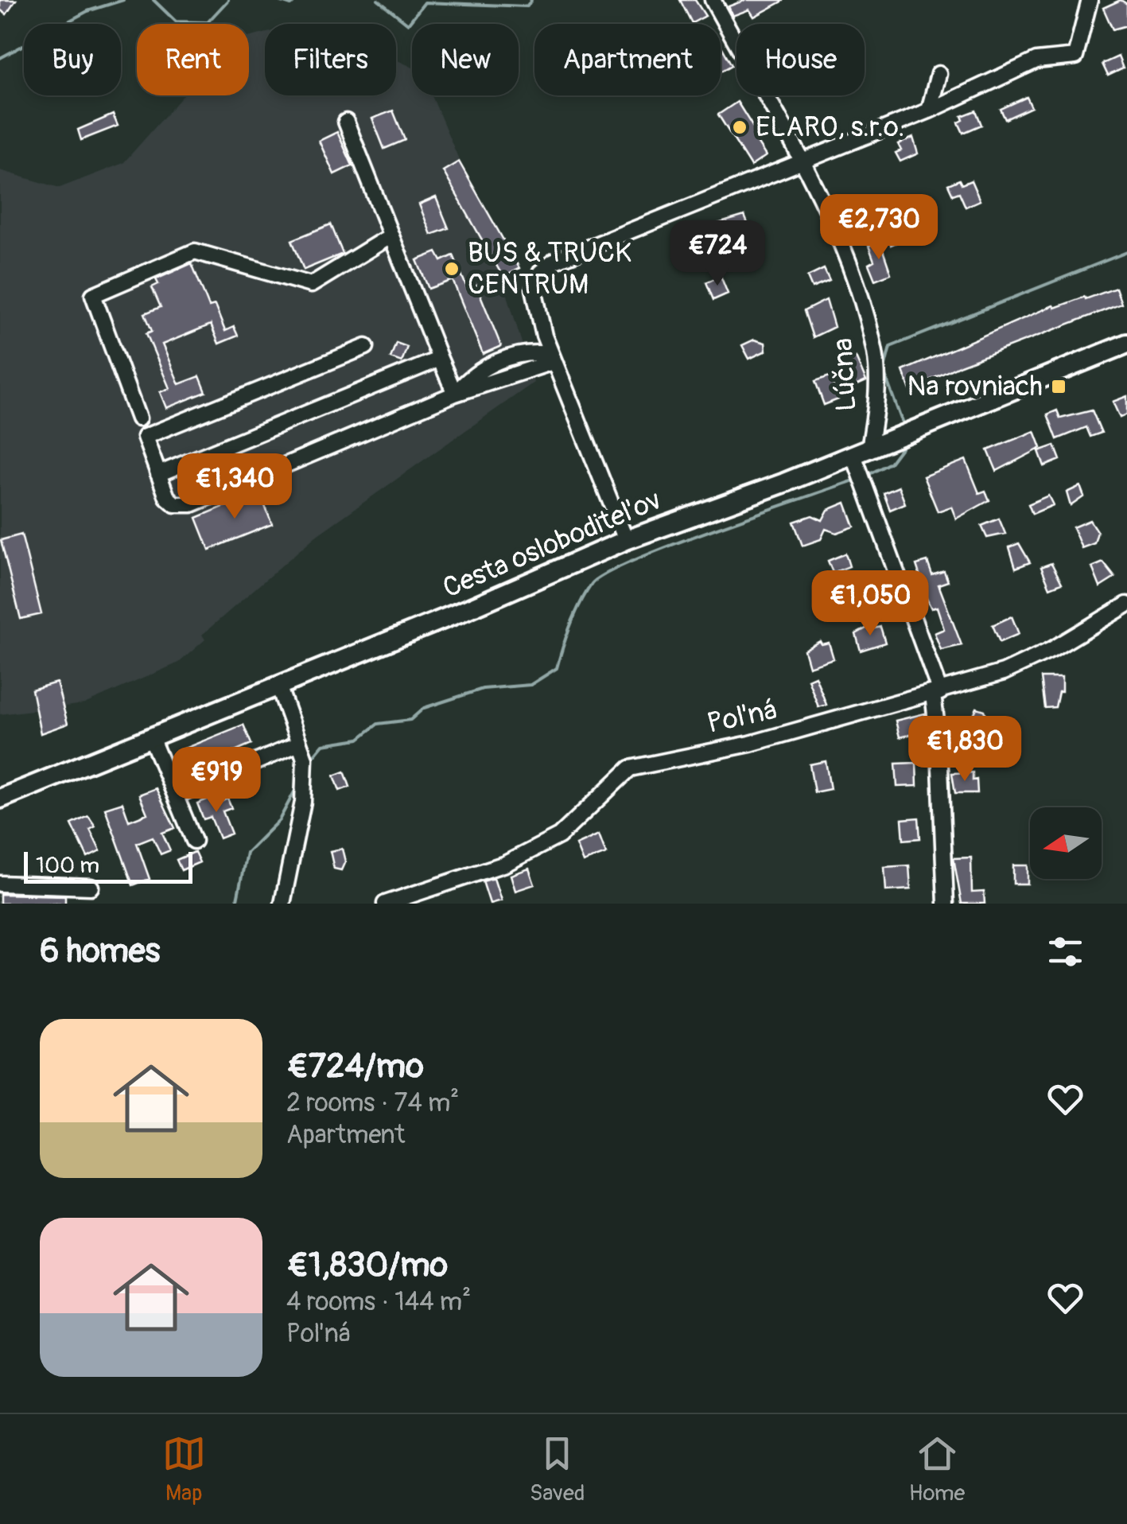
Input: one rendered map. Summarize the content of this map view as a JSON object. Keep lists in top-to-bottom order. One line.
{"streets":{"main road":["Cesta osloboditeľov"],"street":["Lúčna","Poľná"]},"crossings":[["Lúčna","Cesta osloboditeľov"]],"places":{"other":["ELARO, s.r.o.","BUS & TRUCK CENTRUM"],"transit":["Na rovniach"]},"scale_bar":"100 m","north":"left","page":{"chip":["Buy","Rent","Filters","New","Apartment","House"],"price":["€2,730","€724","€1,340","€1,050","€1,830","€919"],"scale":"100 m","heading":"6 homes","list":[{"name":"€724/mo","note":"2 rooms · 74 m² · Apartment"},{"name":"€1,830/mo","note":"4 rooms · 144 m² · Poľná"}],"tabs":["Map","Saved","Home"]}}
